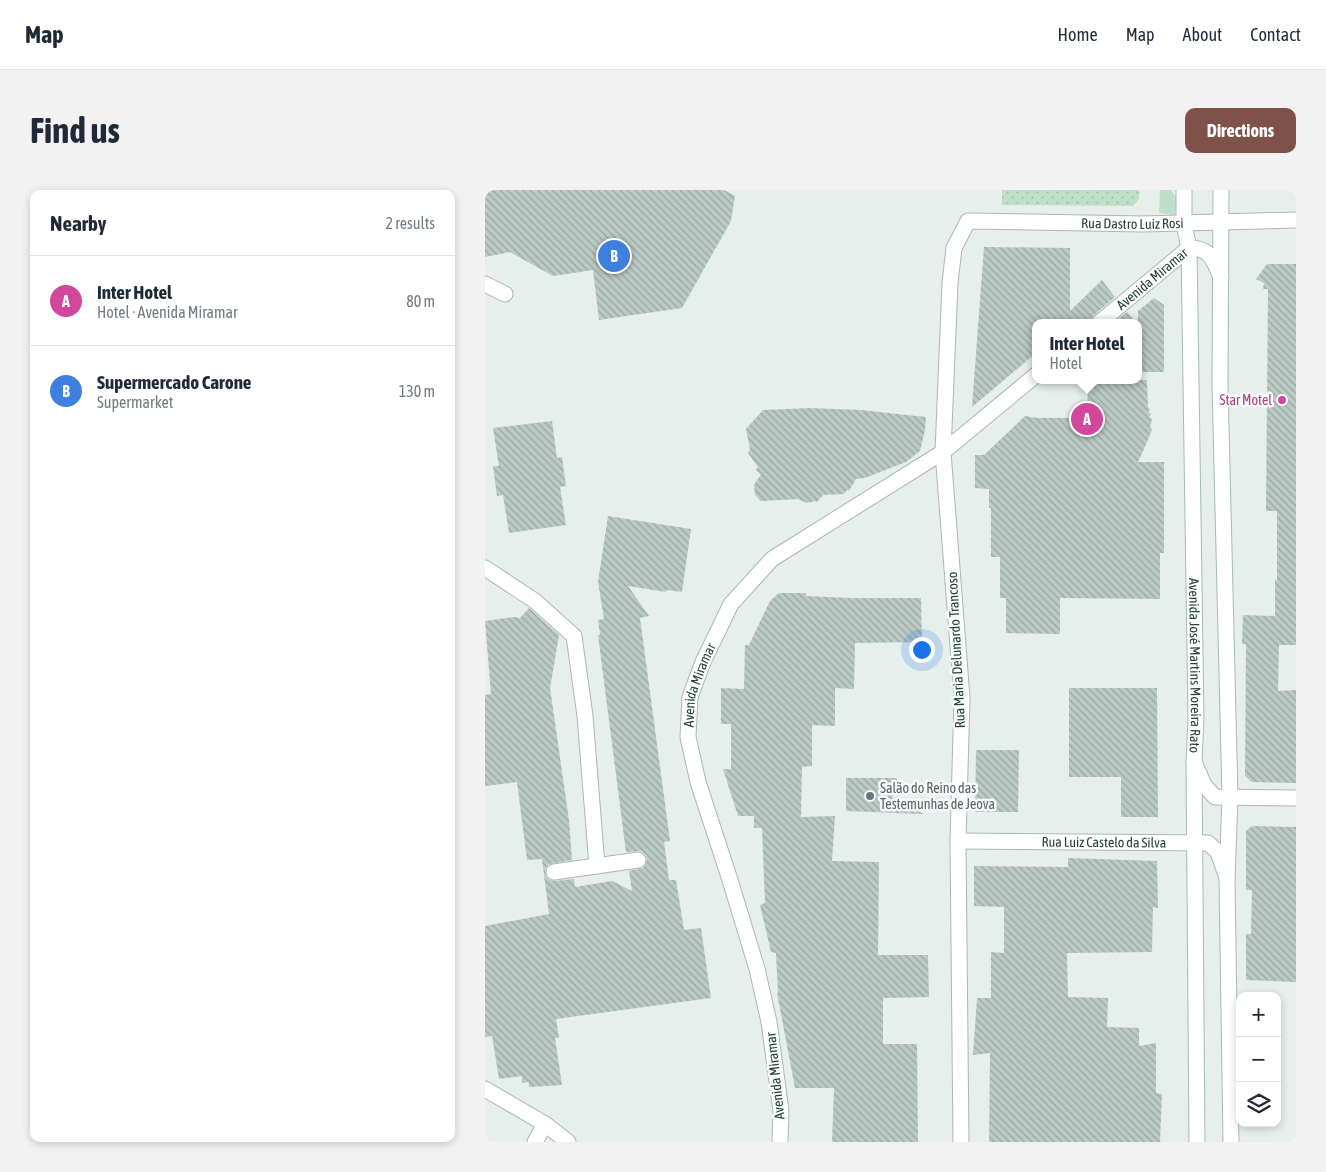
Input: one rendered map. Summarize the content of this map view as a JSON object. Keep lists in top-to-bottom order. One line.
{"streets":{"street":["Rua Dastro Luiz Rosi","Avenida Miramar","Rua Maria Delunardo Trancoso","Avenida José Martins Moreira Rato","Rua Luiz Castelo da Silva"]},"crossings":[["Rua Dastro Luiz Rosi","Rua Maria Delunardo Trancoso"],["Rua Dastro Luiz Rosi","Avenida José Martins Moreira Rato"],["Avenida Miramar","Rua Maria Delunardo Trancoso"],["Avenida Miramar","Avenida José Martins Moreira Rato"],["Rua Maria Delunardo Trancoso","Rua Luiz Castelo da Silva"],["Avenida José Martins Moreira Rato","Rua Luiz Castelo da Silva"]],"places":["Star Motel","Salão do Reino das Testemunhas de Jeova"],"page":{"header":"Map","nav":["Home","Map","About","Contact"],"buttons":"Directions","title":"Find us","heading":["Nearby","2 results"],"pins":["B","A"],"list":[{"mark":"A","name":"Inter Hotel","note":"Hotel · Avenida Miramar","value":"80 m"},{"mark":"B","name":"Supermercado Carone","note":"Supermarket","value":"130 m"}],"popup":["Inter Hotel","Hotel"],"map_buttons":["+","−"]}}
